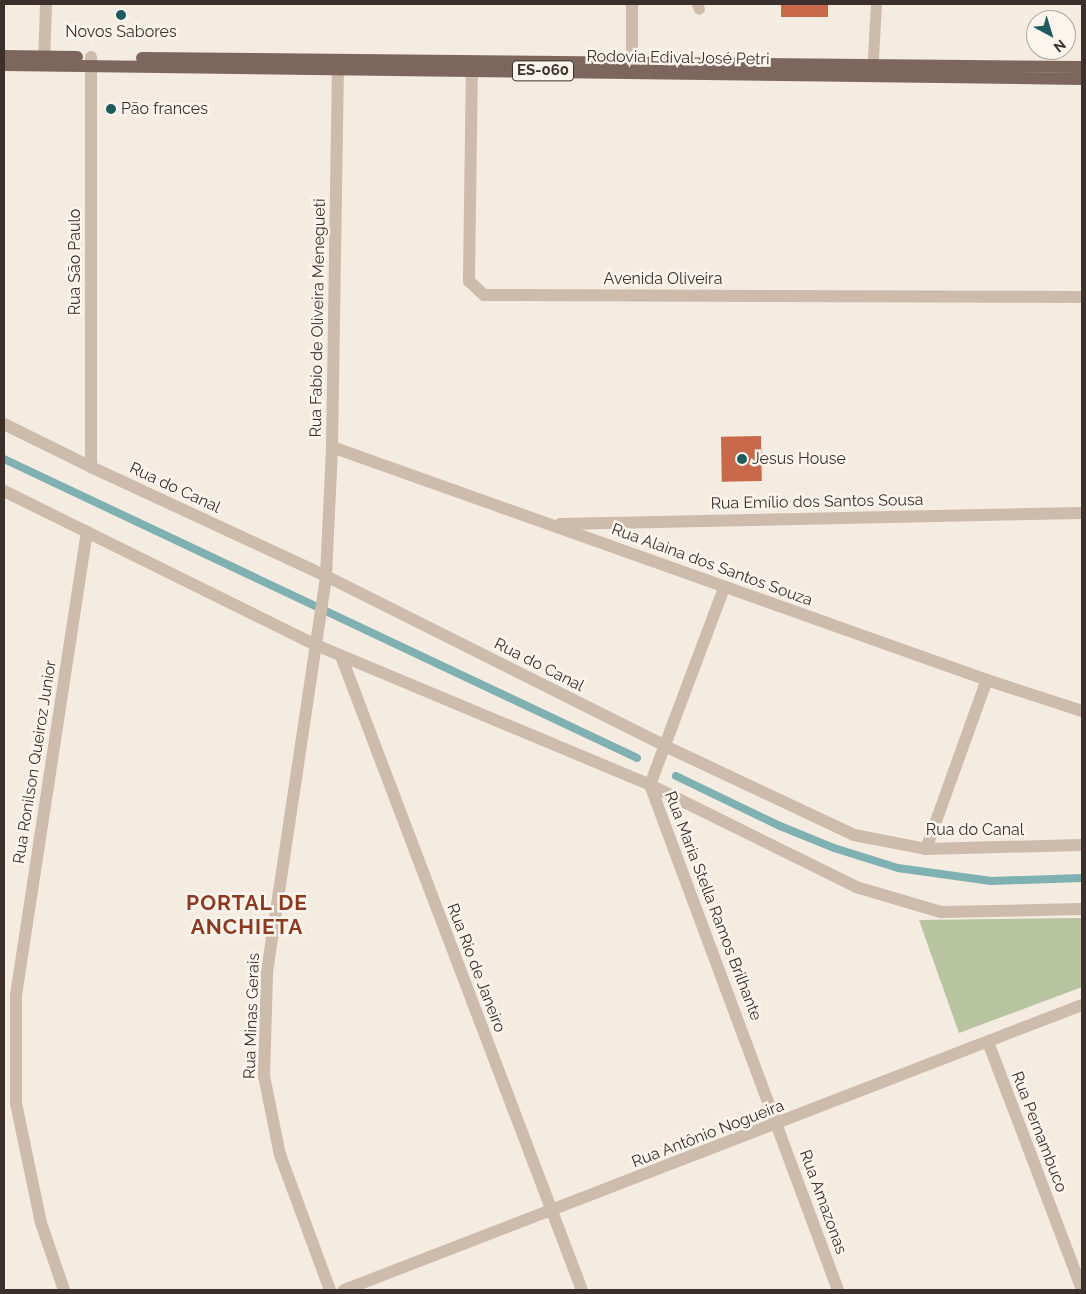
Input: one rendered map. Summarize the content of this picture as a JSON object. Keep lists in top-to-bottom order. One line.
{"streets":{"main road":["Rodovia Edival José Petri","ES-060"],"street":["Rua São Paulo","Avenida Oliveira","Rua Fabio de Oliveira Menegueti","Rua do Canal","Rua Emílio dos Santos Sousa","Rua Alaina dos Santos Souza","Rua Ronilson Queiroz Junior","Rua Maria Stella Ramos Brilhante","Rua Rio de Janeiro","Rua Minas Gerais","Rua Pernambuco","Rua Antônio Nogueira","Rua Amazonas"]},"crossings":[["Rodovia Edival José Petri","Rua São Paulo"],["Rodovia Edival José Petri","Avenida Oliveira"],["Rodovia Edival José Petri","Rua Fabio de Oliveira Menegueti"],["Rua São Paulo","Rua do Canal"],["Rua Fabio de Oliveira Menegueti","Rua do Canal"],["Rua Fabio de Oliveira Menegueti","Rua Alaina dos Santos Souza"],["Rua Fabio de Oliveira Menegueti","Rua Minas Gerais"],["Rua do Canal","Rua Maria Stella Ramos Brilhante"],["Rua do Canal","Rua Minas Gerais"],["Rua Emílio dos Santos Sousa","Rua Alaina dos Santos Souza"],["Rua Alaina dos Santos Souza","Rua Maria Stella Ramos Brilhante"],["Rua Maria Stella Ramos Brilhante","Rua Antônio Nogueira"],["Rua Maria Stella Ramos Brilhante","Rua Amazonas"],["Rua Rio de Janeiro","Rua Antônio Nogueira"],["Rua Pernambuco","Rua Antônio Nogueira"],["Rua Antônio Nogueira","Rua Amazonas"]],"districts":["PORTAL DE ANCHIETA"],"places":["Novos Sabores","Pão frances","Jesus House"],"north":"bottom right"}
